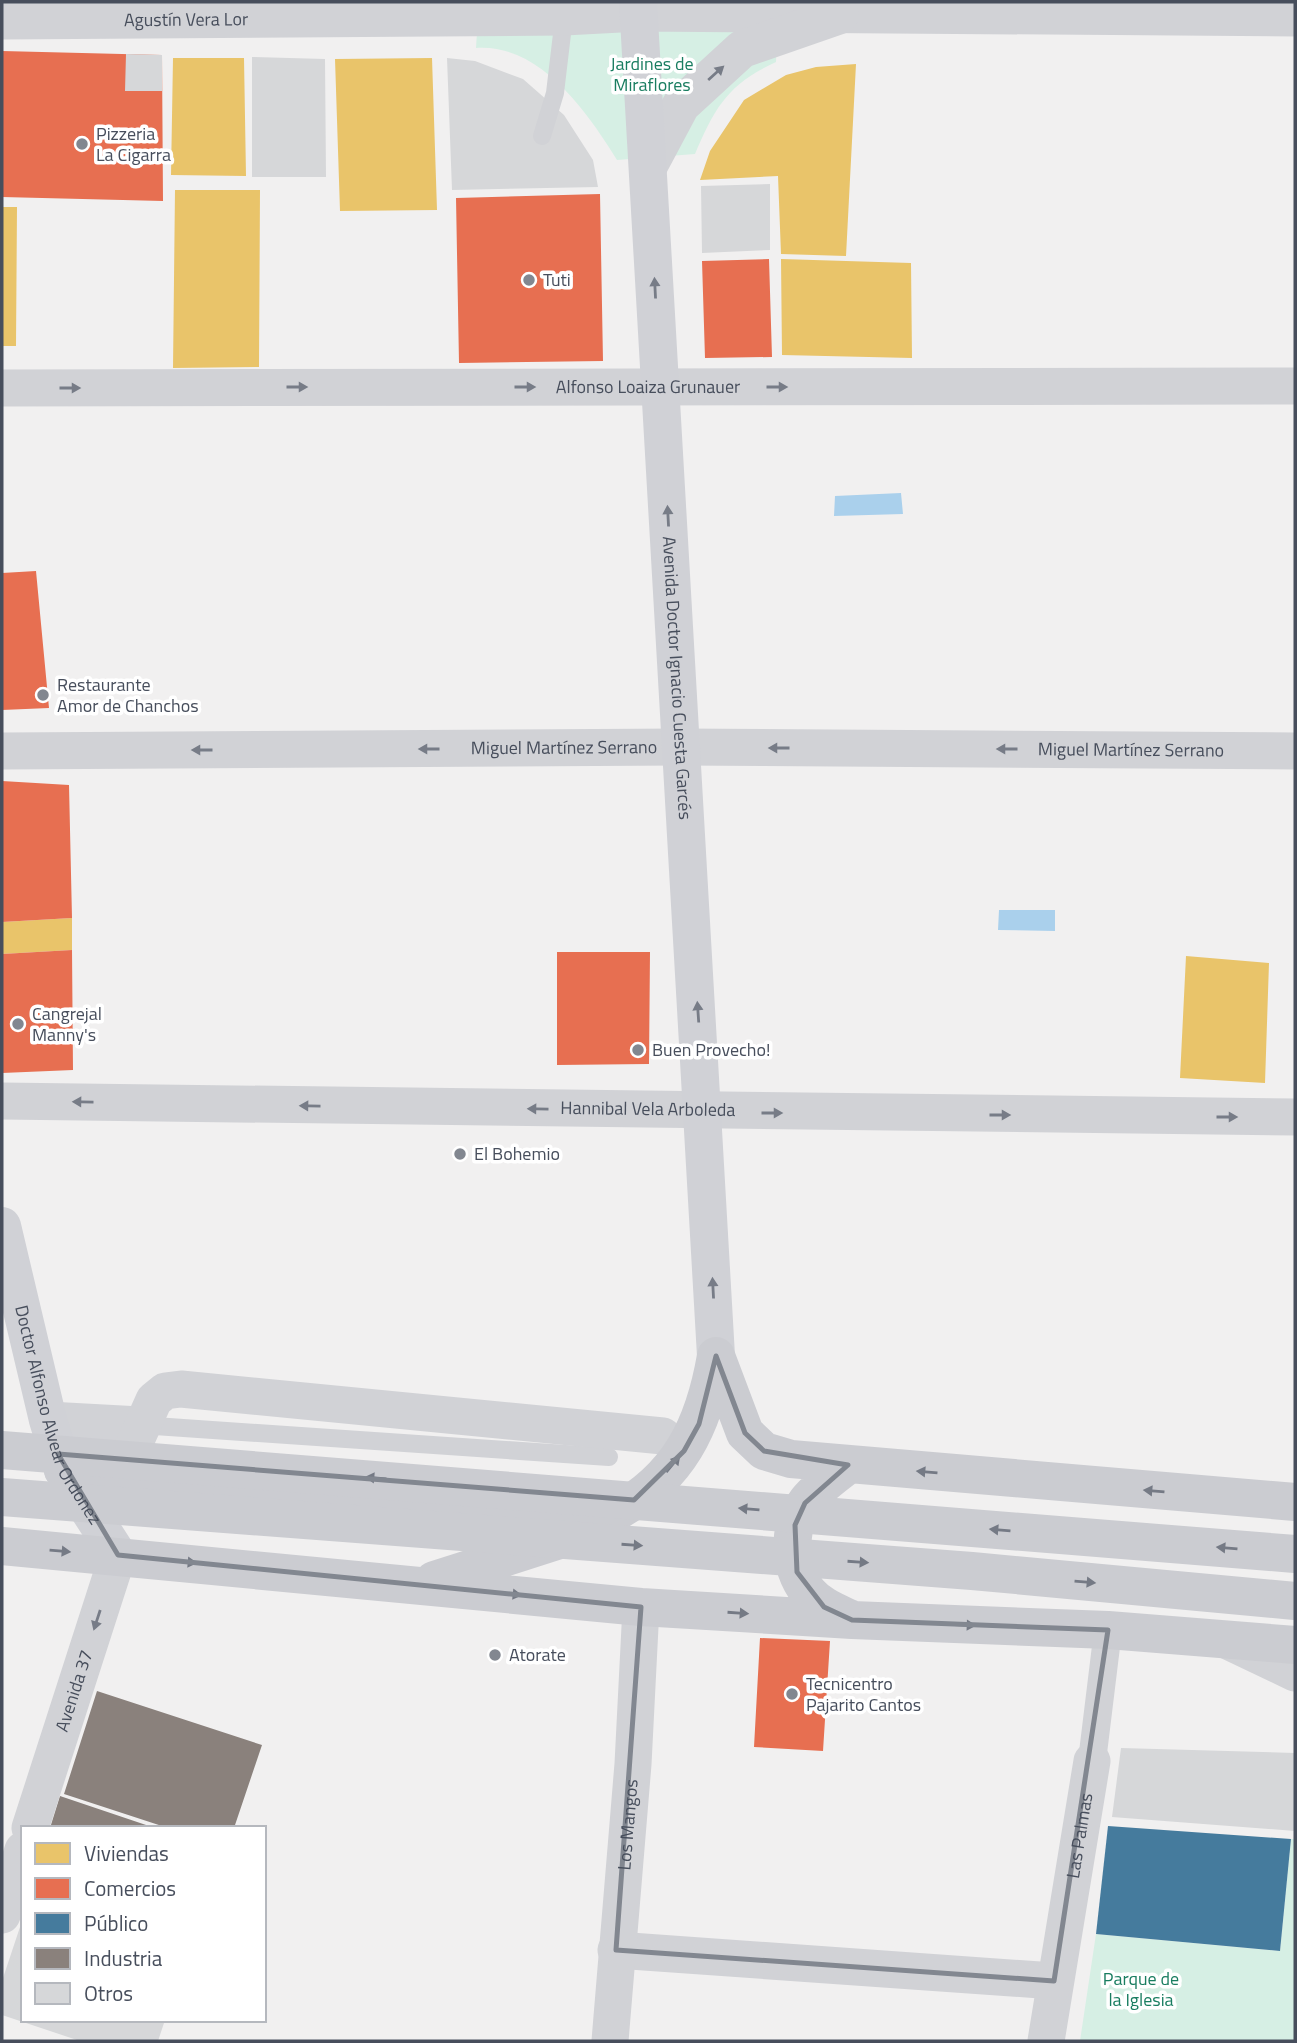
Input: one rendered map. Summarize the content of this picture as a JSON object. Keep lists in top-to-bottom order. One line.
{"streets":{"main road":["Avenida Doctor Ignacio Cuesta Garcés","Doctor Alfonso Alvear Ordonez"],"street":["Agustín Vera Lor","Alfonso Loaiza Grunauer","Miguel Martínez Serrano","Hannibal Vela Arboleda","Avenida 37","Los Mangos","Las Palmas"]},"crossings":[["Agustín Vera Lor","Avenida Doctor Ignacio Cuesta Garcés"],["Alfonso Loaiza Grunauer","Avenida Doctor Ignacio Cuesta Garcés"],["Avenida Doctor Ignacio Cuesta Garcés","Miguel Martínez Serrano"],["Avenida Doctor Ignacio Cuesta Garcés","Hannibal Vela Arboleda"],["Doctor Alfonso Alvear Ordonez","Avenida 37"]],"one_way":["Alfonso Loaiza Grunauer","Avenida Doctor Ignacio Cuesta Garcés","Miguel Martínez Serrano","Avenida 37"],"parks":["Jardines de Miraflores","Parque de la Iglesia"],"places":["Pizzeria La Cigarra","Tuti","Restaurante Amor de Chanchos","Cangrejal Manny's","Buen Provecho!","El Bohemio","Atorate","Tecnicentro Pajarito Cantos"],"legend":["Viviendas","Comercios","Público","Industria","Otros"]}
